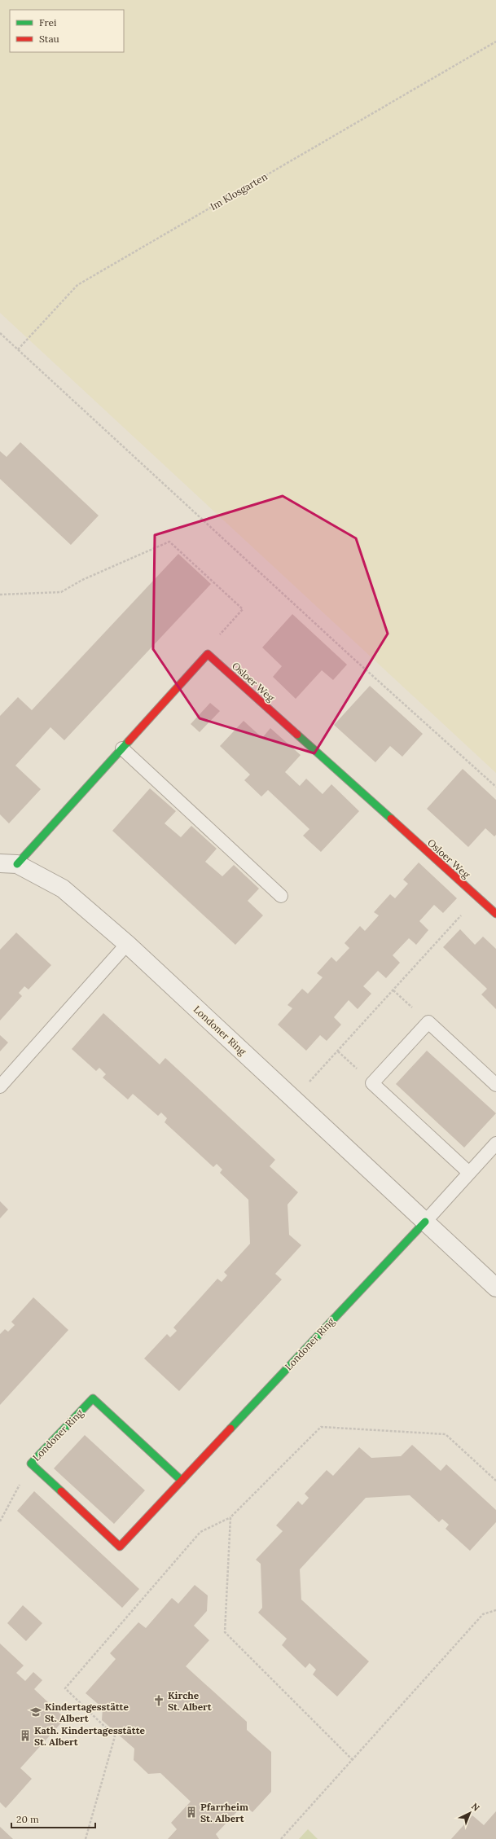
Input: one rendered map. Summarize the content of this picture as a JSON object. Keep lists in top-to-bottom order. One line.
{"streets":{"street":["Osloer Weg","Londoner Ring"],"path":["Im Klosgarten"]},"places":{"church":["Kirche St. Albert"],"school or university":["Kindertagesstätte St. Albert"],"building":["Kath. Kindertagesstätte St. Albert","Pfarrheim St. Albert"]},"legend":["Frei","Stau"],"scale_bar":"20 m","north":"top right"}
